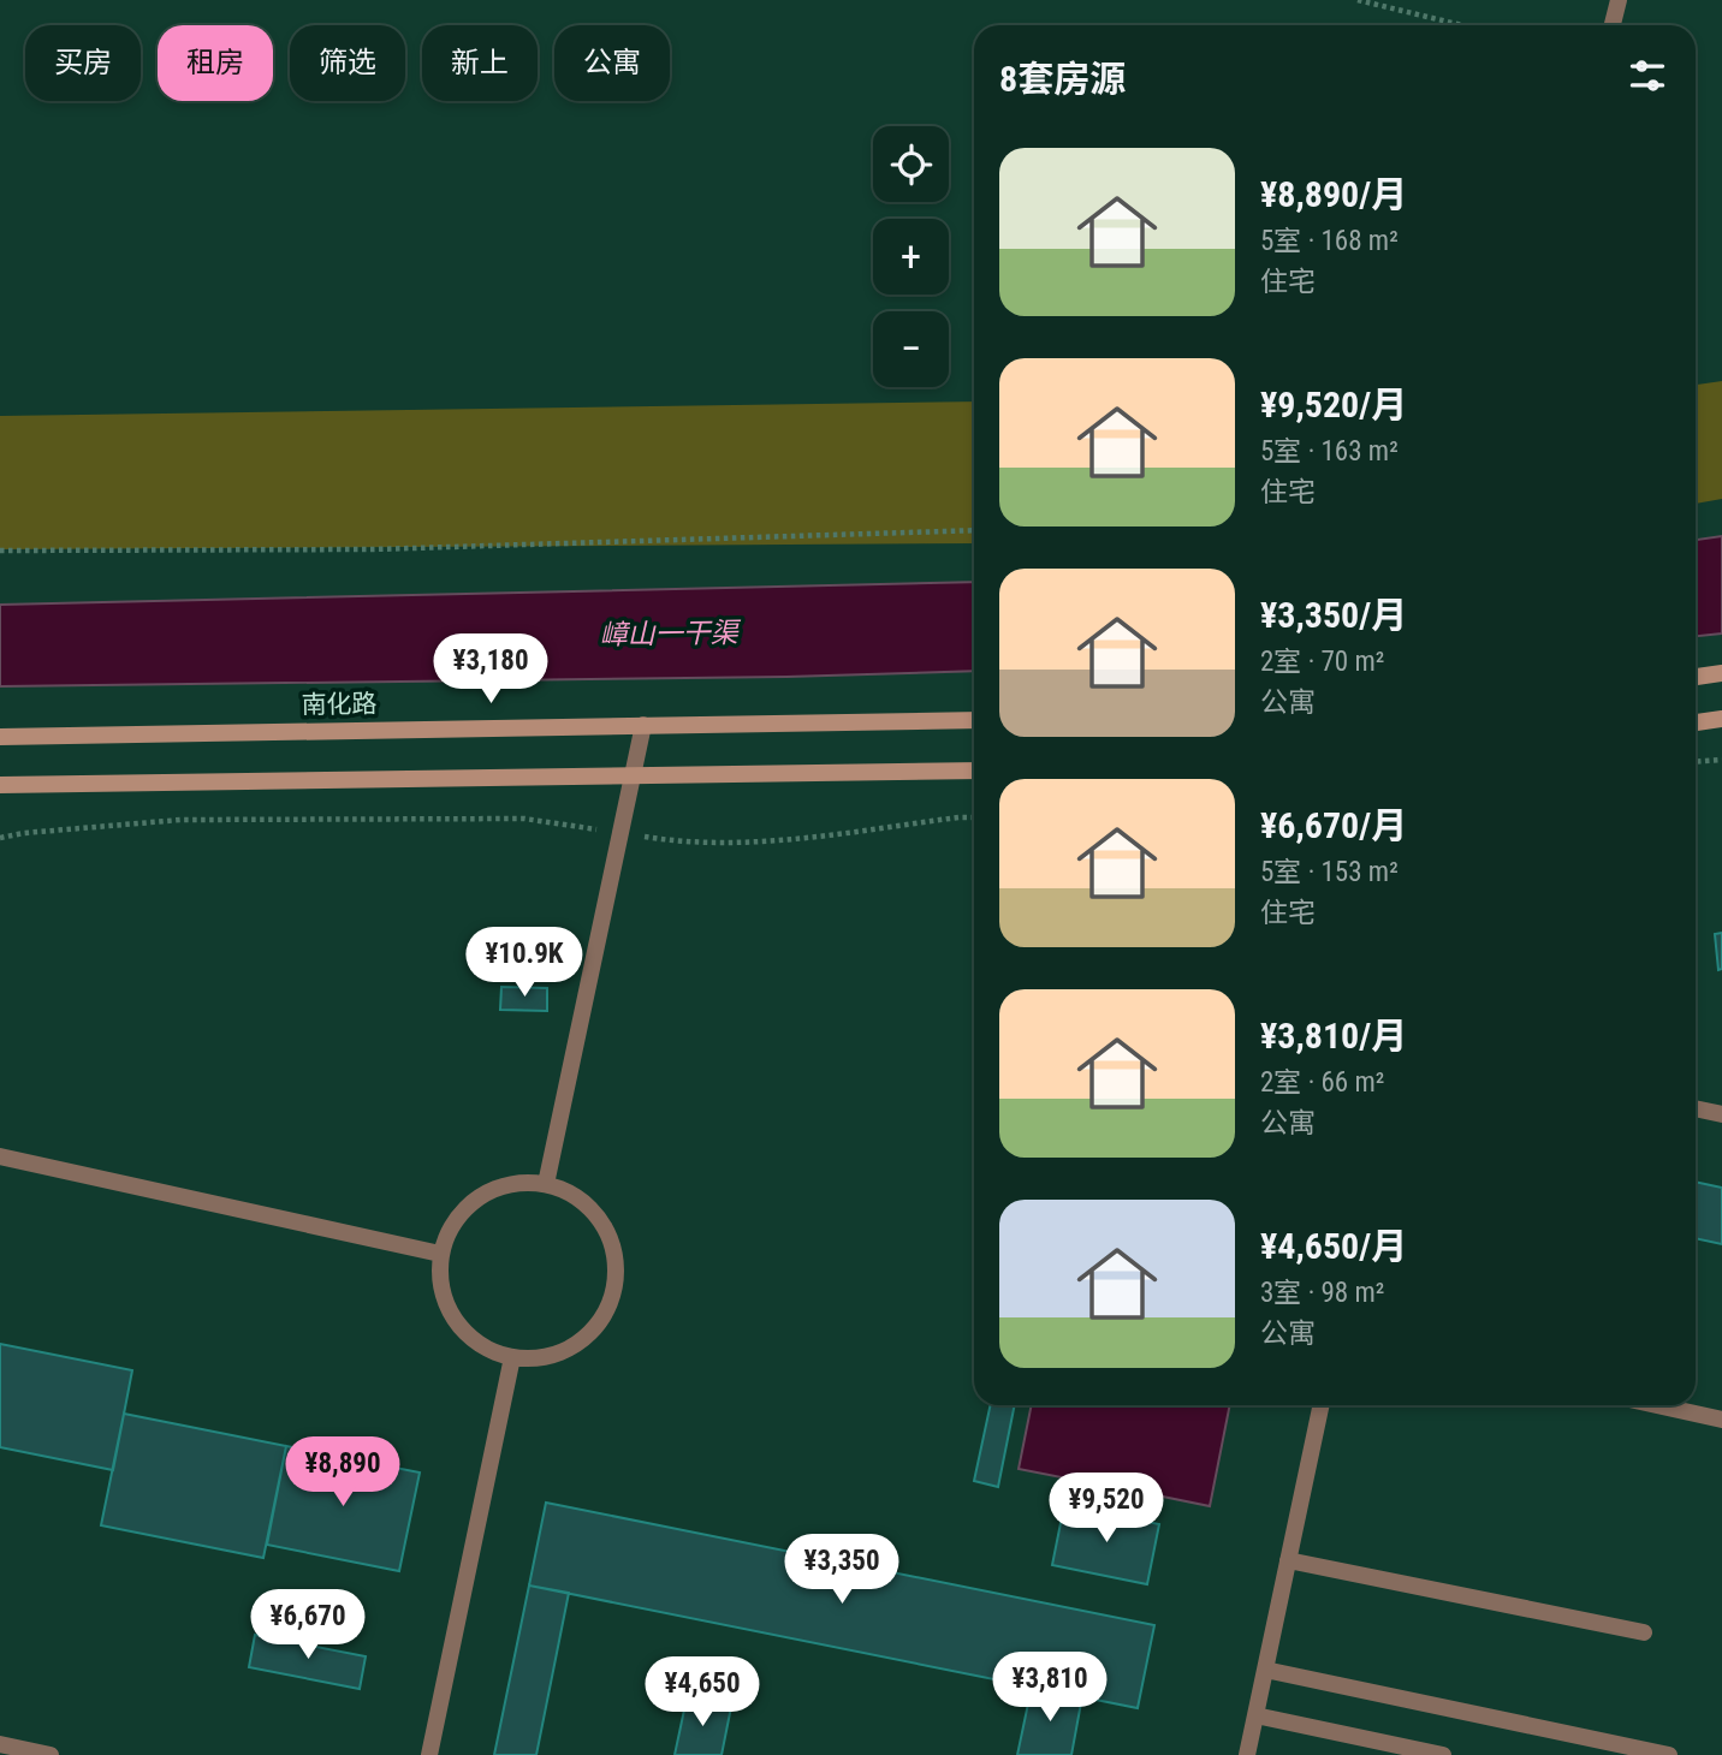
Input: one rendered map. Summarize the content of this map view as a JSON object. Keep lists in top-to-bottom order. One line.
{"streets":{"main road":["南化路"]},"water":["嶂山一干渠"],"page":{"chip":["买房","租房","筛选","新上","公寓"],"heading":"8套房源","map_buttons":["+","−"],"list":[{"name":"¥8,890/月","note":"5室 · 168 m² · 住宅"},{"name":"¥9,520/月","note":"5室 · 163 m² · 住宅"},{"name":"¥3,350/月","note":"2室 · 70 m² · 公寓"},{"name":"¥6,670/月","note":"5室 · 153 m² · 住宅"},{"name":"¥3,810/月","note":"2室 · 66 m² · 公寓"},{"name":"¥4,650/月","note":"3室 · 98 m² · 公寓"}],"price":["¥3,180","¥10.9K","¥8,890","¥9,520","¥3,350","¥6,670","¥3,810","¥4,650"]}}
